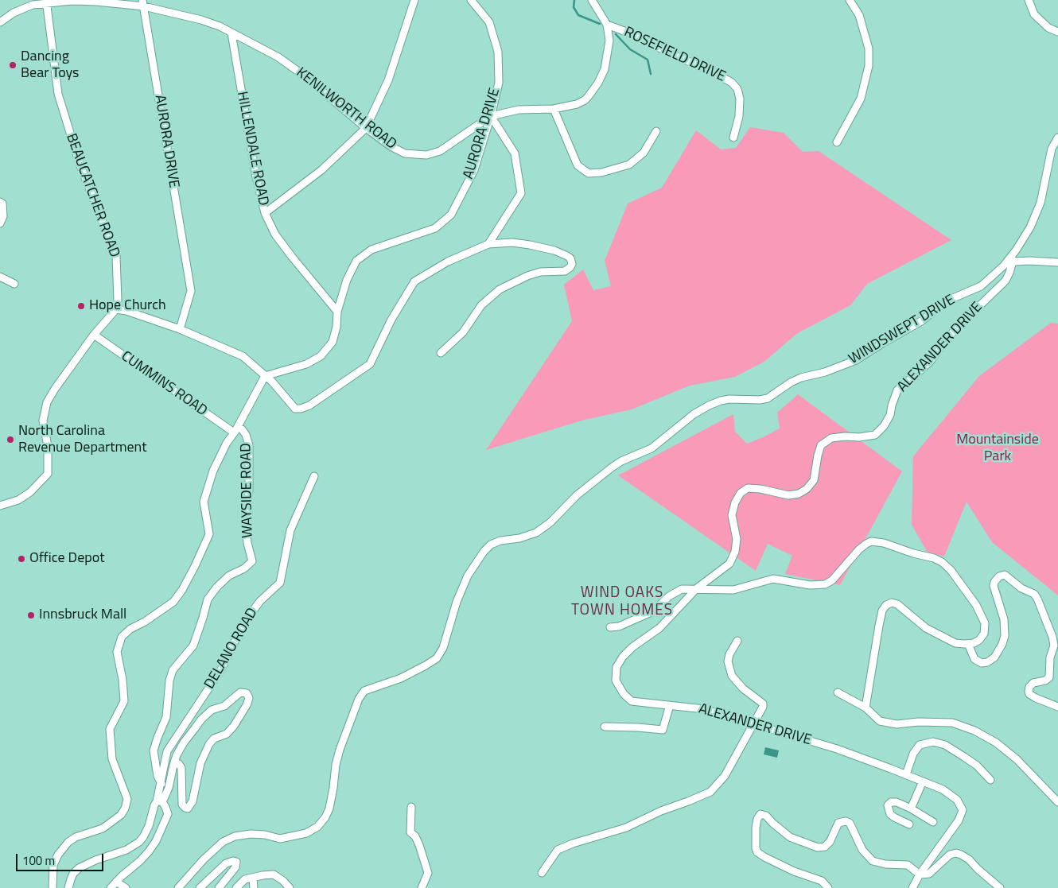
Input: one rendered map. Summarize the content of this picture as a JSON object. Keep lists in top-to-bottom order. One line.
{"streets":{"street":["ROSEFIELD DRIVE","KENILWORTH ROAD","AURORA DRIVE","HILLENDALE ROAD","BEAUCATCHER ROAD","WINDSWEPT DRIVE","ALEXANDER DRIVE","CUMMINS ROAD","WAYSIDE ROAD","DELANO ROAD"]},"crossings":[["ROSEFIELD DRIVE","KENILWORTH ROAD"],["KENILWORTH ROAD","AURORA DRIVE"],["KENILWORTH ROAD","HILLENDALE ROAD"],["KENILWORTH ROAD","BEAUCATCHER ROAD"],["AURORA DRIVE","HILLENDALE ROAD"],["WINDSWEPT DRIVE","ALEXANDER DRIVE"],["WAYSIDE ROAD","DELANO ROAD"]],"districts":["WIND OAKS TOWN HOMES"],"parks":["Mountainside Park"],"places":["Dancing Bear Toys","Hope Church","North Carolina Revenue Department","Office Depot","Innsbruck Mall"],"scale_bar":"100 m"}
